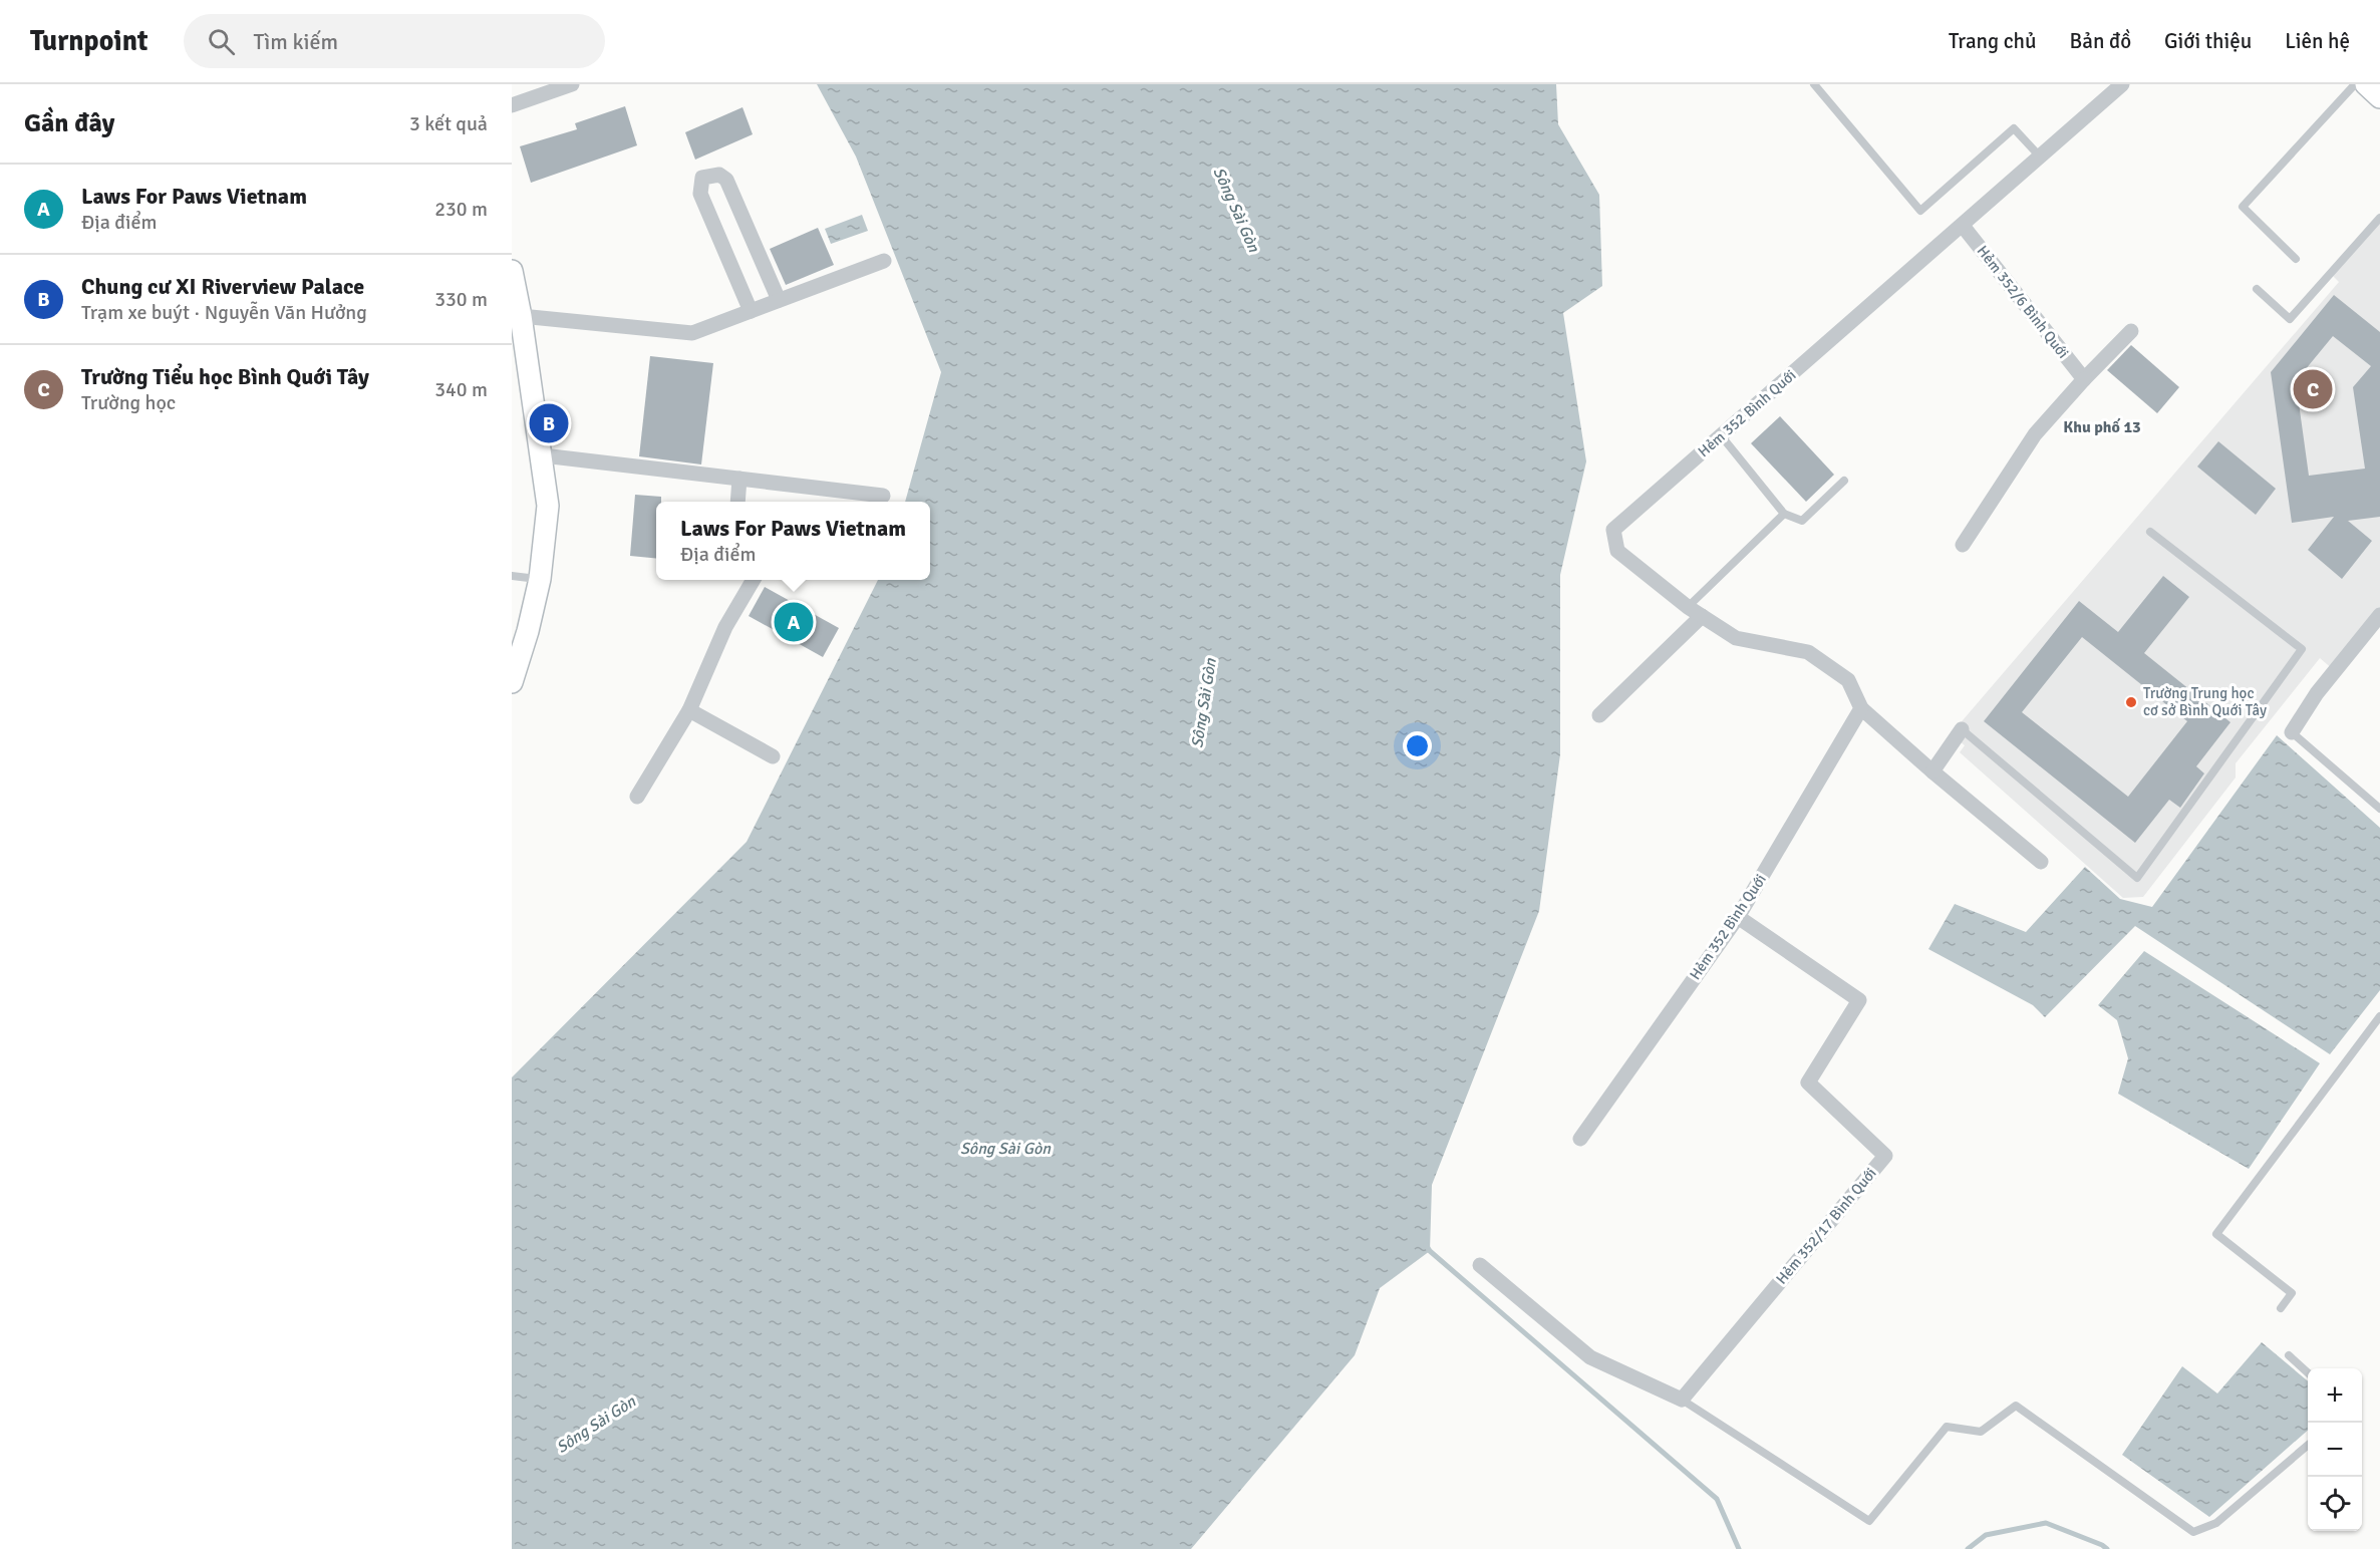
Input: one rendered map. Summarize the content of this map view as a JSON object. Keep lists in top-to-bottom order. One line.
{"streets":{"street":["Hẻm 352/6 Bình Quới","Hẻm 352 Bình Quới","Hẻm 352/17 Bình Quới"]},"crossings":[["Hẻm 352/6 Bình Quới","Hẻm 352 Bình Quới"],["Hẻm 352 Bình Quới","Hẻm 352/17 Bình Quới"]],"districts":["Khu phố 13"],"water":["Sông Sài Gòn"],"places":["Trường Trung học cơ sở Bình Quới Tây"],"page":{"header":"Turnpoint","search":"Tìm kiếm","nav":["Trang chủ","Bản đồ","Giới thiệu","Liên hệ"],"heading":["Gần đây","3 kết quả"],"list":[{"mark":"A","name":"Laws For Paws Vietnam","note":"Địa điểm","value":"230 m"},{"mark":"B","name":"Chung cư XI Riverview Palace","note":"Trạm xe buýt · Nguyễn Văn Hưởng","value":"330 m"},{"mark":"C","name":"Trường Tiểu học Bình Quới Tây","note":"Trường học","value":"340 m"}],"pins":["C","B","A"],"popup":["Laws For Paws Vietnam","Địa điểm"],"map_buttons":["+","−"]}}
